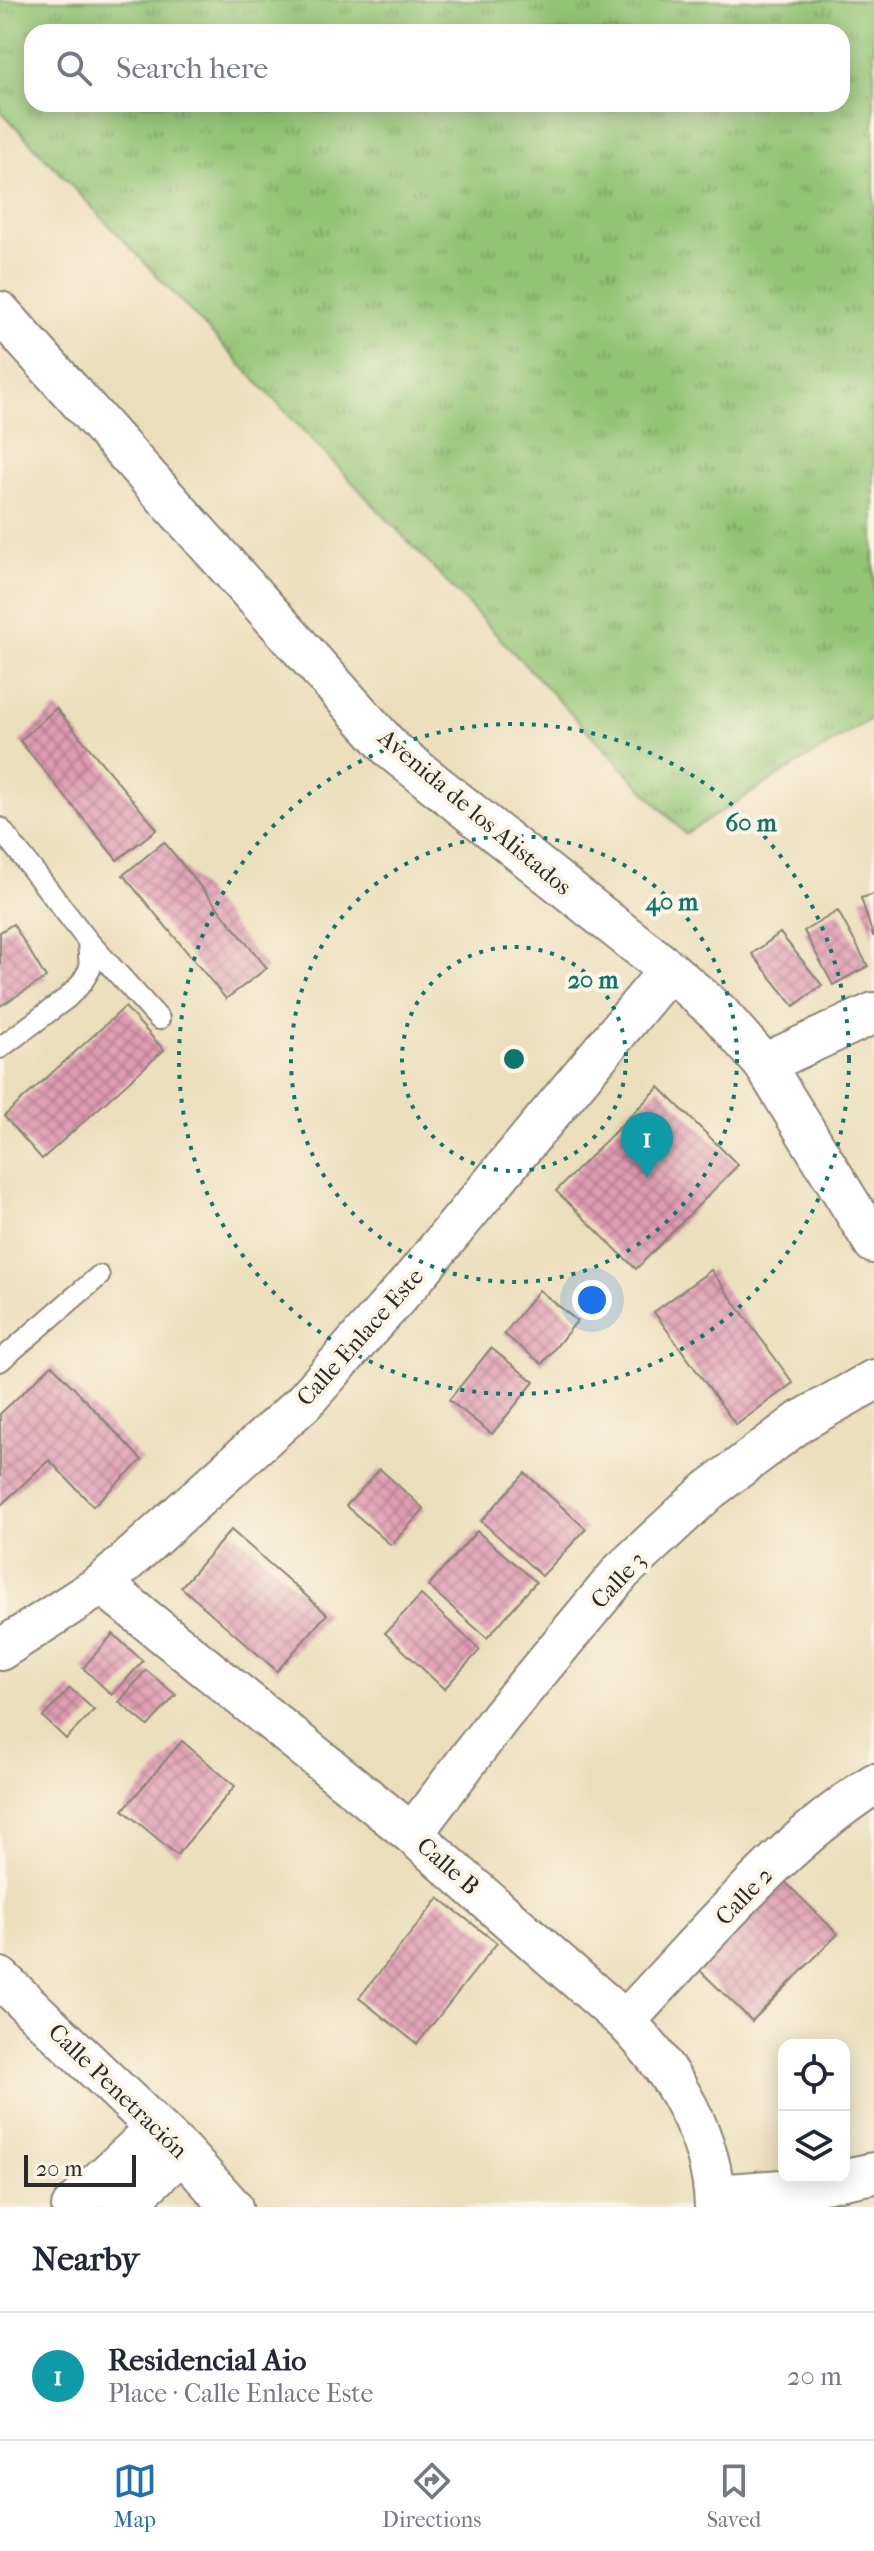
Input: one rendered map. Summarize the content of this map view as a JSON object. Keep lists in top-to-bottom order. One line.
{"streets":{"street":["Avenida de los Alistados","Calle Enlace Este","Calle 3","Calle B","Calle 2","Calle Penetración"]},"crossings":[["Avenida de los Alistados","Calle Enlace Este"],["Calle Enlace Este","Calle B"],["Calle 3","Calle B"],["Calle B","Calle 2"]],"scale_bar":"20 m","page":{"search":"Search here","pins":"1","scale":"20 m","heading":"Nearby","list":[{"mark":"1","name":"Residencial Aio","note":"Place · Calle Enlace Este","value":"20 m"}],"nav":["Map","Directions","Saved"]},"rings":["60 m","40 m","20 m"]}
